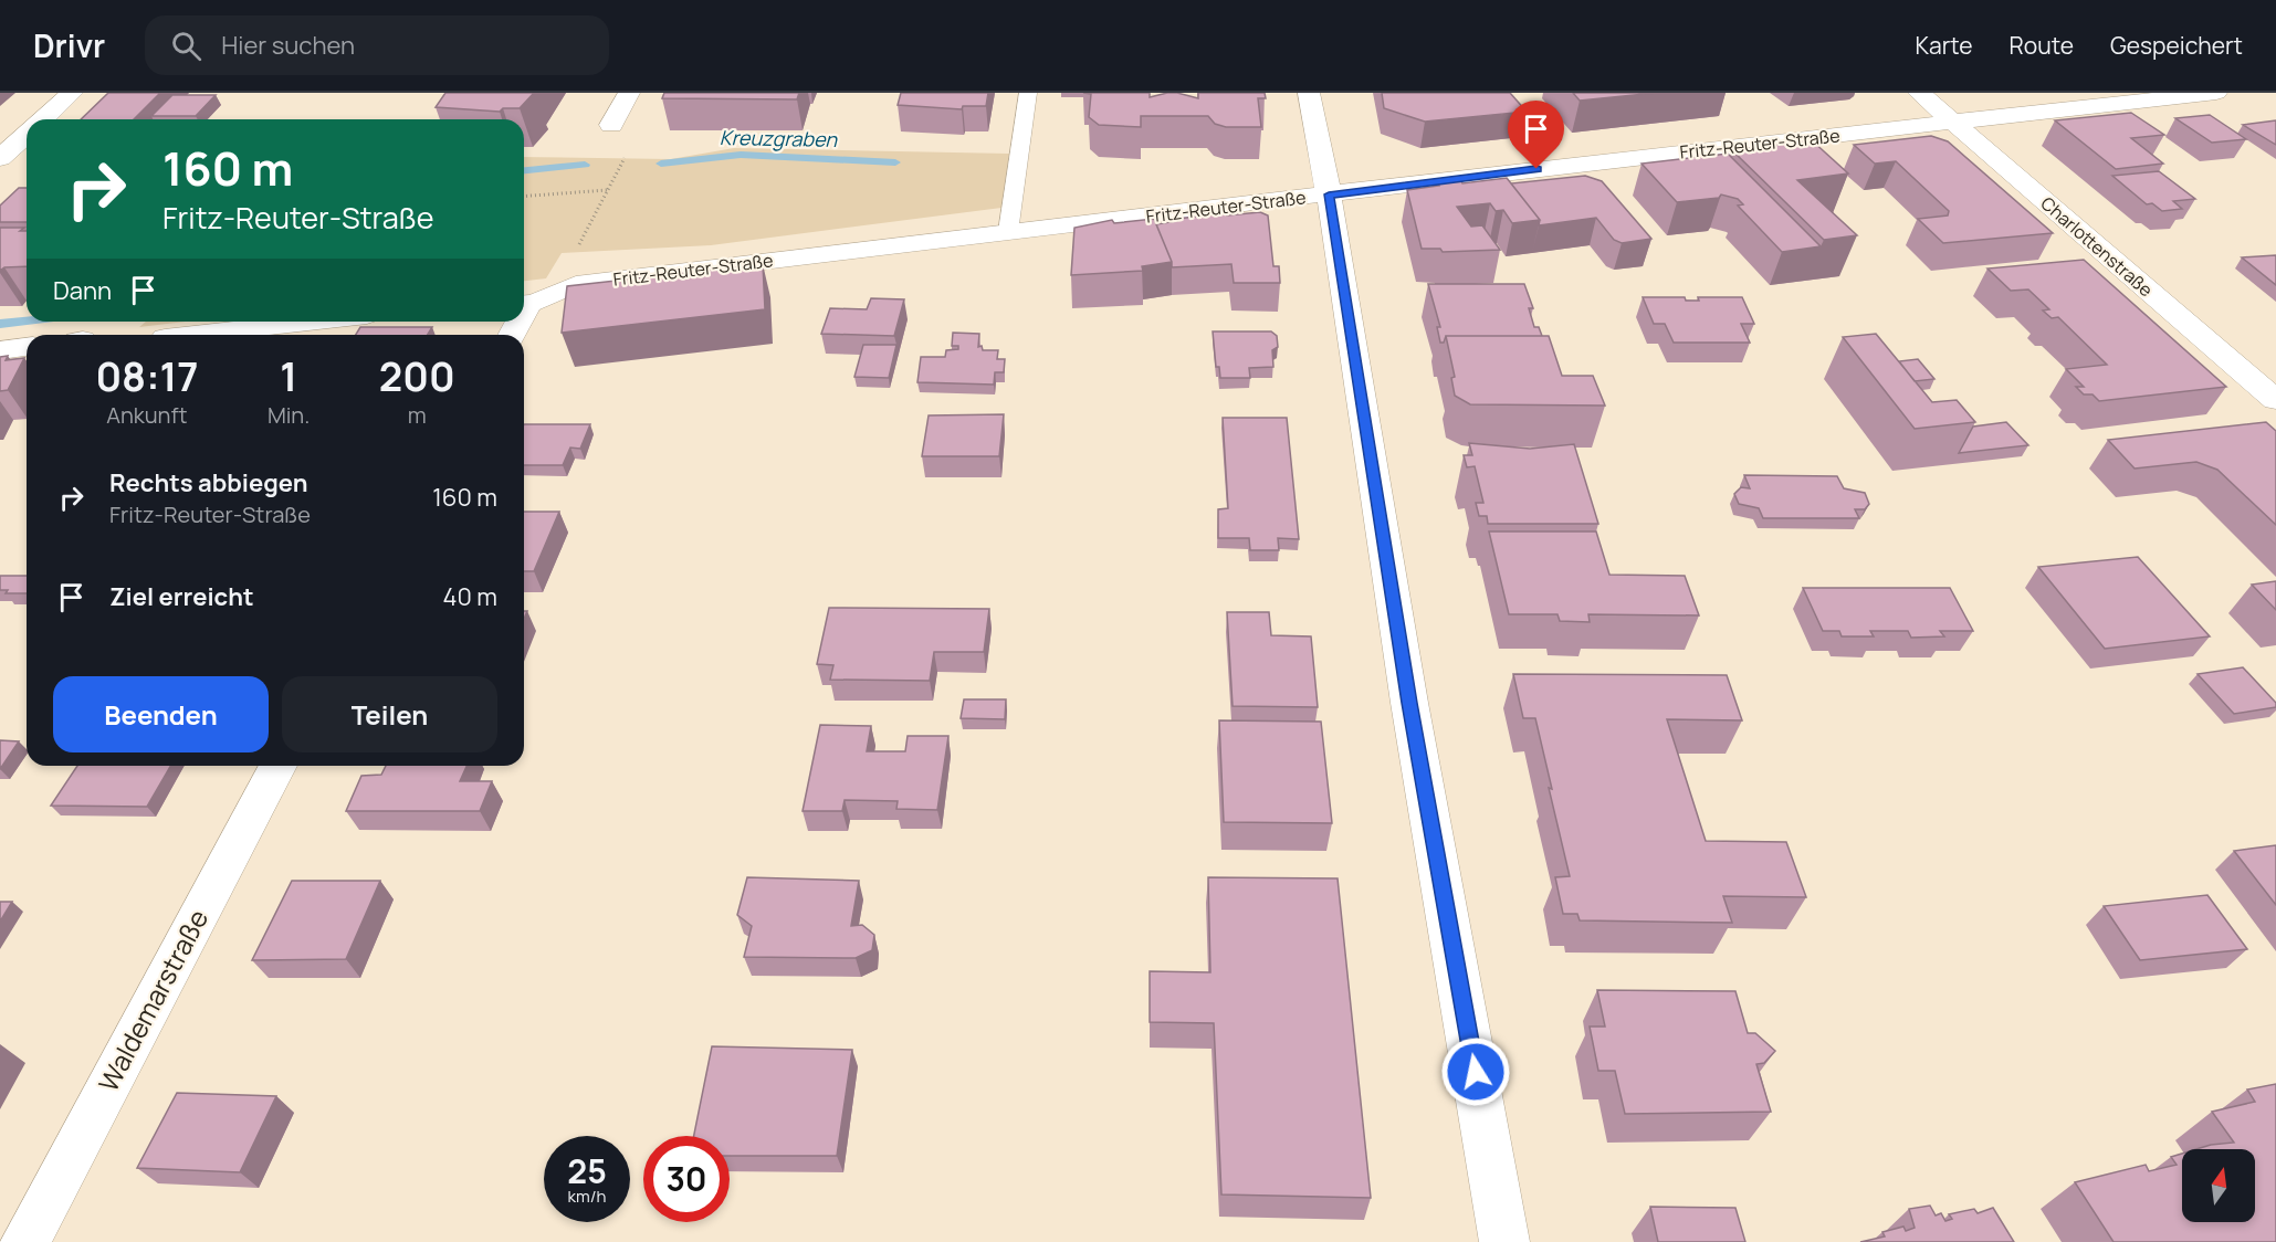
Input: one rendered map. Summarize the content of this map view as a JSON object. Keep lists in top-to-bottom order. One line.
{"streets":{"street":["Fritz-Reuter-Straße","Charlottenstraße","Waldemarstraße"]},"crossings":[["Fritz-Reuter-Straße","Charlottenstraße"]],"water":["Kreuzgraben"],"north":"top","page":{"header":"Drivr","search":"Hier suchen","nav":["Karte","Route","Gespeichert"],"turn":["160 m","Fritz-Reuter-Straße"],"then":"Dann","eta":["08:17","Ankunft","1","Min.","200","m"],"list":[{"name":"Rechts abbiegen","note":"Fritz-Reuter-Straße","value":"160 m"},{"name":"Ziel erreicht","value":"40 m"}],"buttons":["Beenden","Teilen"],"speed":"25 km/h","limit":"30"}}
